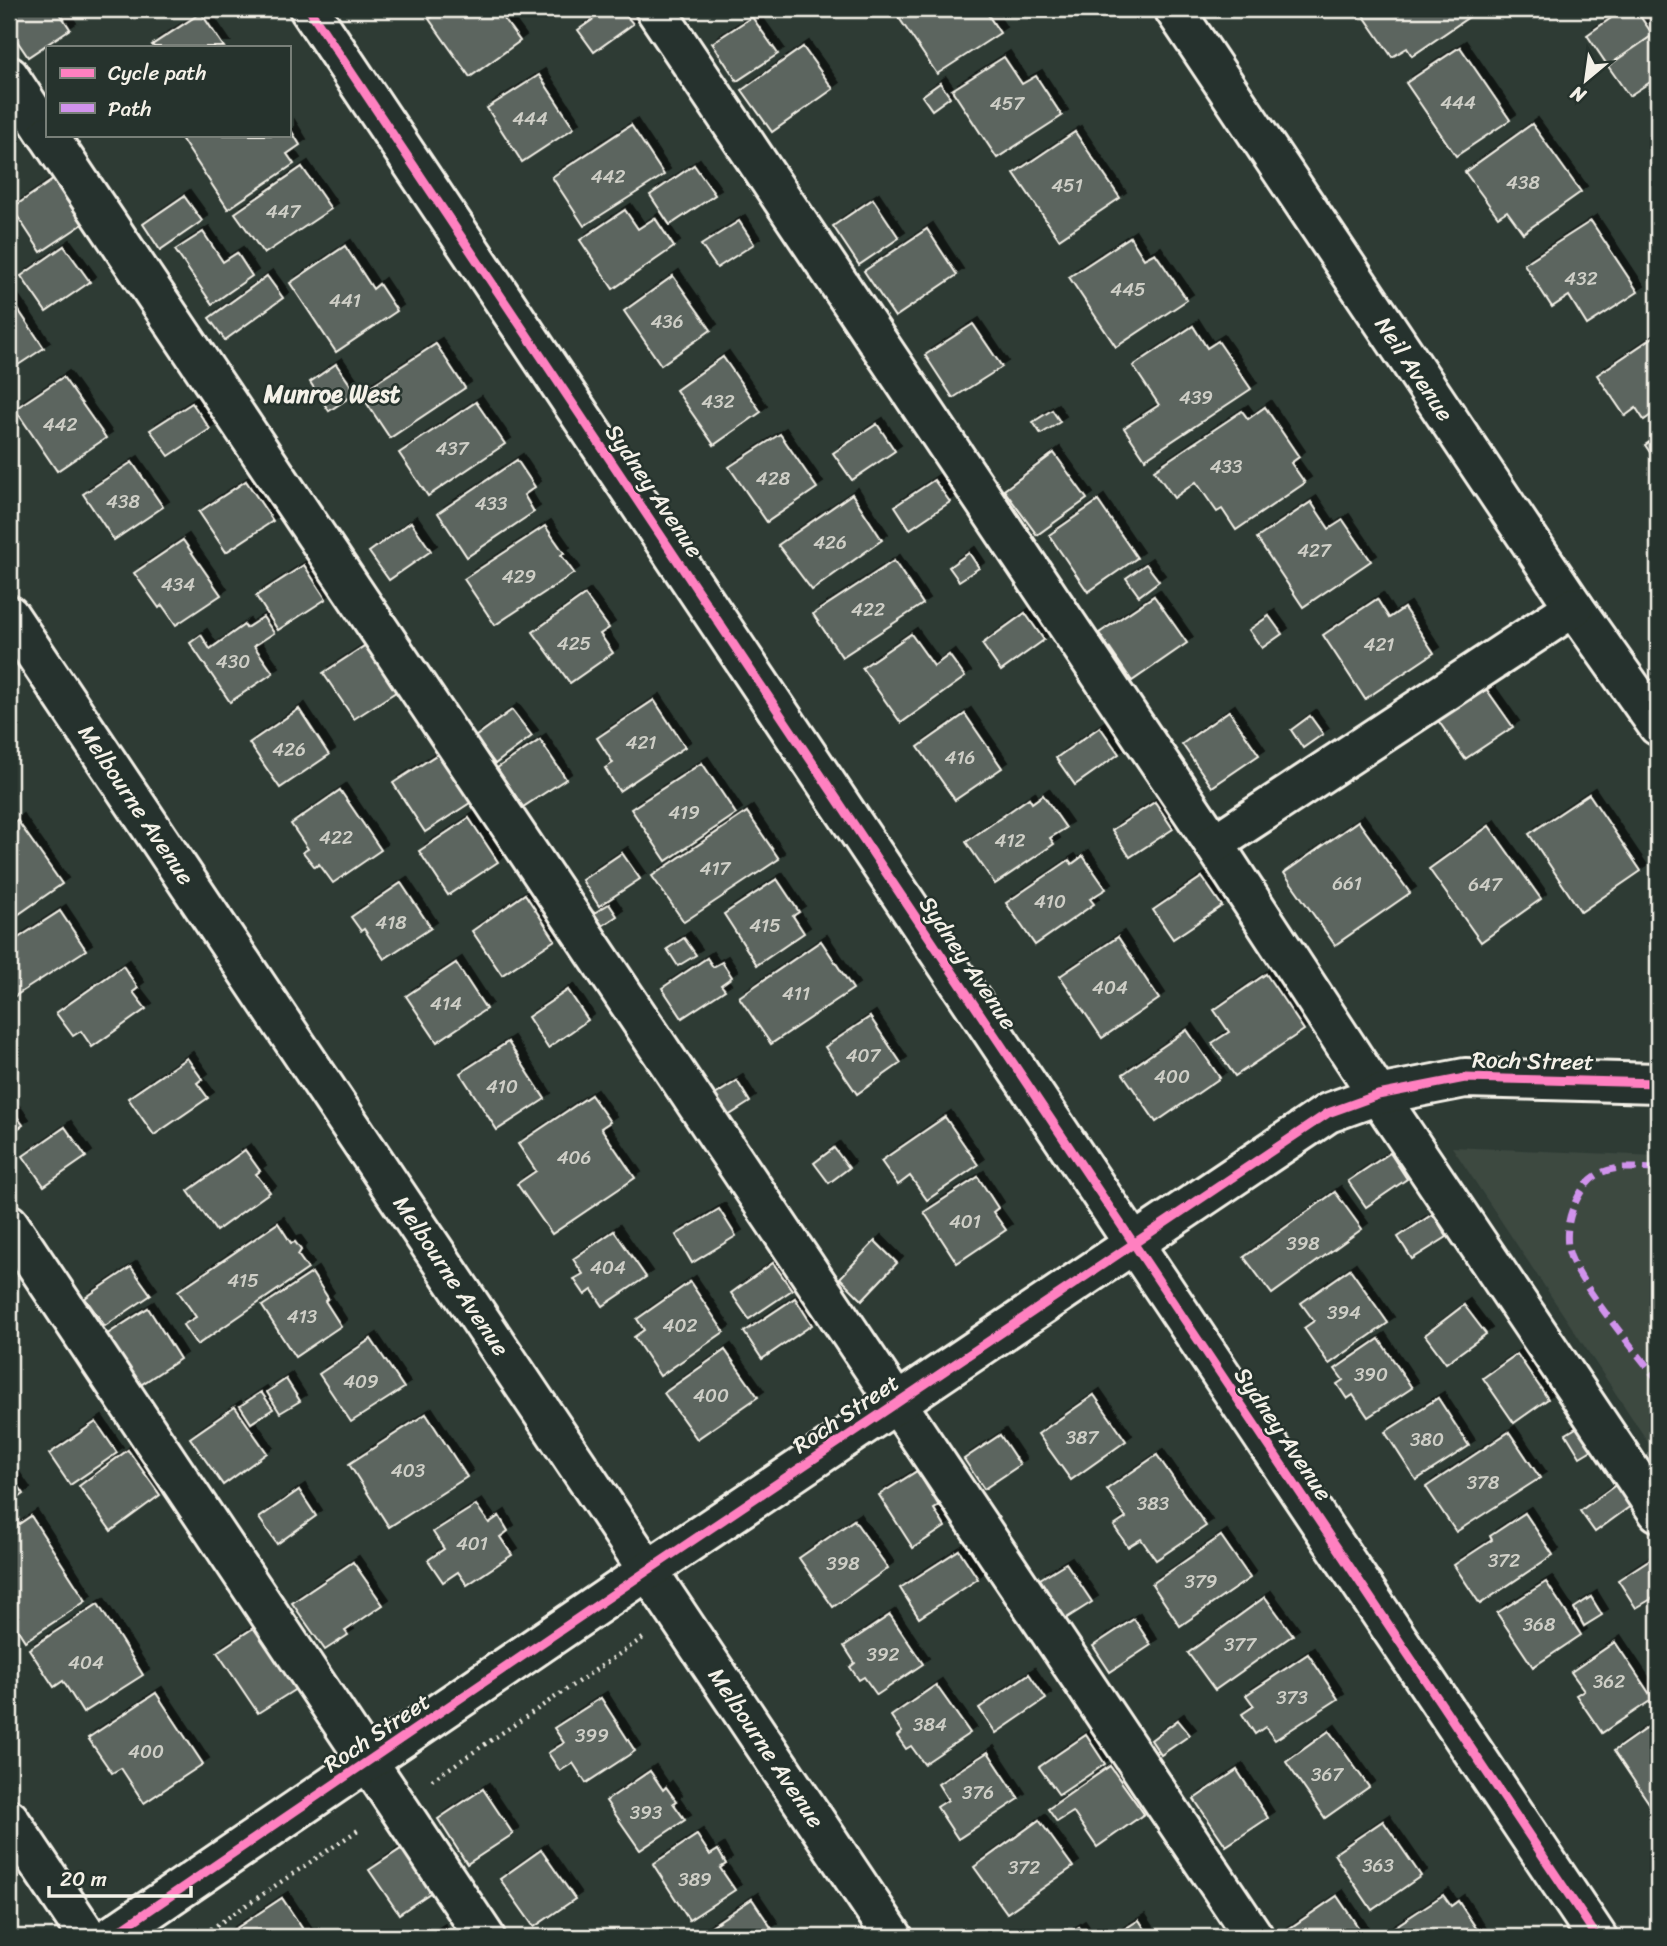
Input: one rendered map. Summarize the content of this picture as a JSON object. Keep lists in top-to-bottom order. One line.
{"streets":{"street":["Neil Avenue","Sydney Avenue","Melbourne Avenue","Roch Street"]},"crossings":[["Sydney Avenue","Roch Street"],["Melbourne Avenue","Roch Street"]],"districts":["Munroe West"],"house_numbers":["444","457","444","442","438","451","447","432","445","441","436","439","432","442","437","433","428","438","433","426","427","429","434","422","425","421","430","421","426","416","419","422","412","417","661","647","410","418","415","404","411","414","407","400","410","406","401","398","404","415","394","413","402","390","409","400","387","380","403","378","383","401","372","398","379","368","377","392","404","362","373","384","399","400","367","376","393","363","372","389"],"legend":["Cycle path","Path"],"scale_bar":"20 m","north":"bottom left"}
